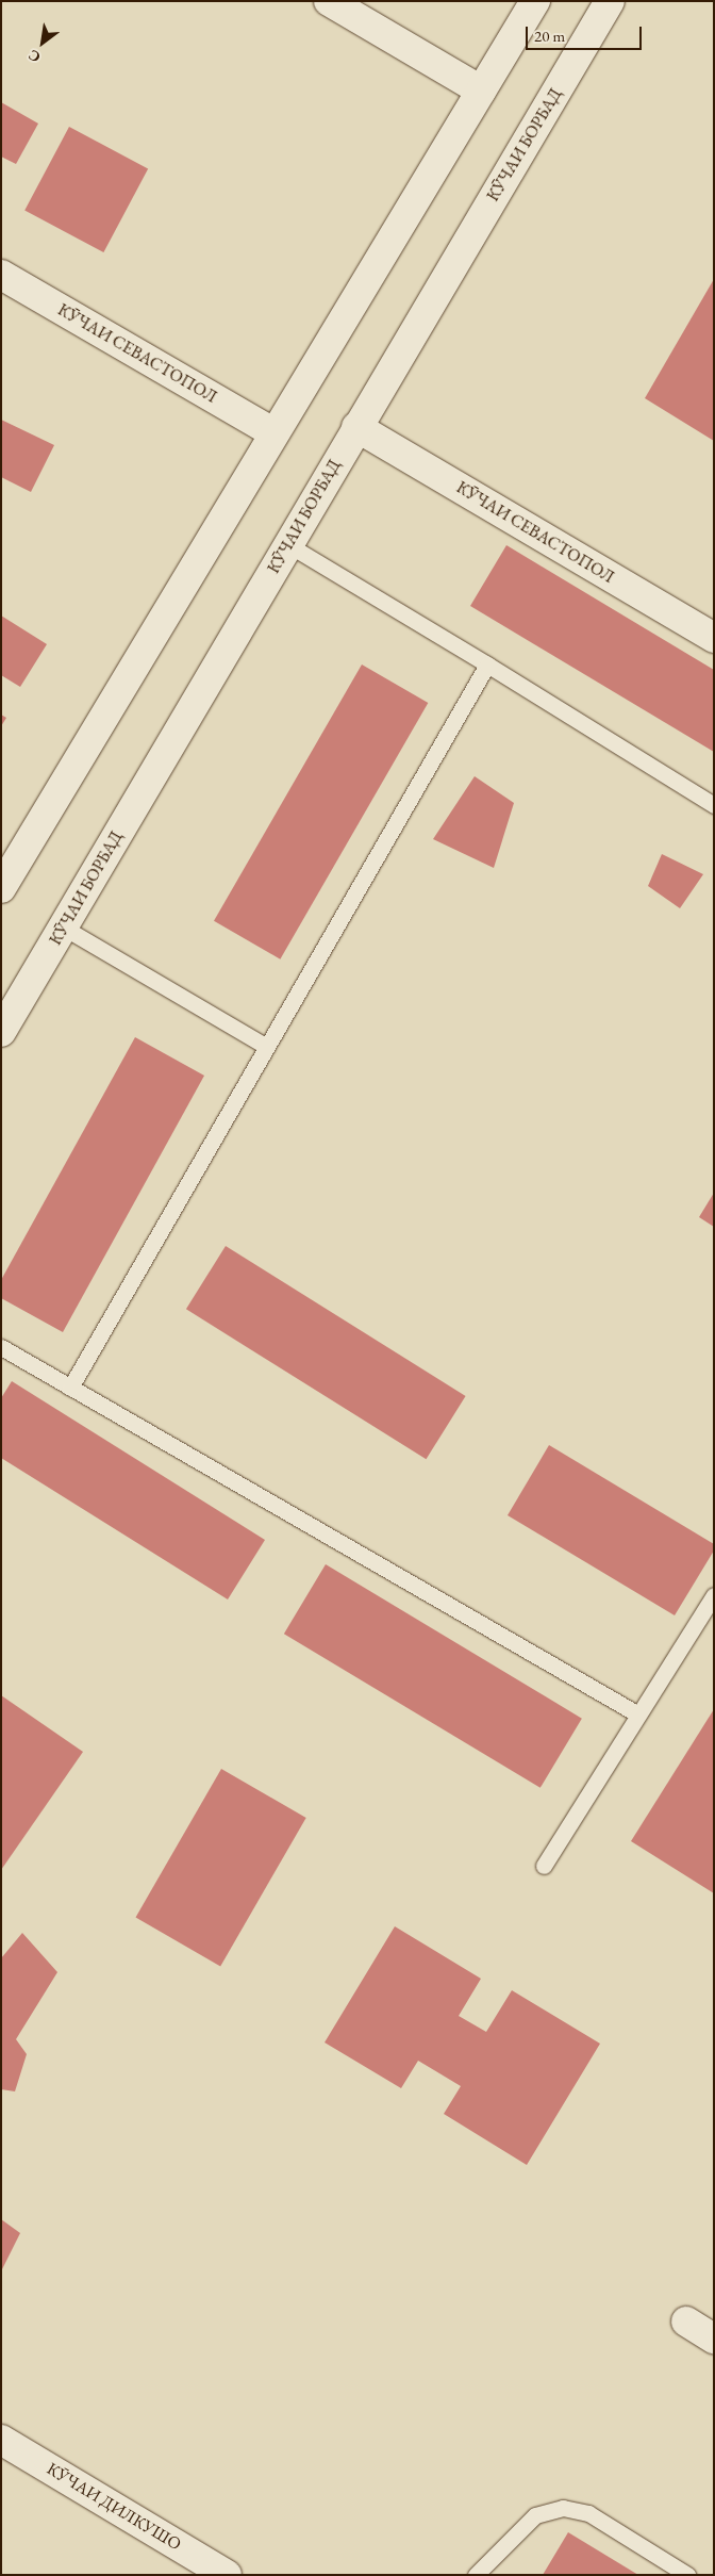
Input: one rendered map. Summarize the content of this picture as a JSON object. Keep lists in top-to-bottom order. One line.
{"streets":{"main road":["КӮЧАИ БОРБАД","КӮЧАИ СЕВАСТОПОЛ","КӮЧАИ ДИЛКУШО"]},"crossings":[["КӮЧАИ БОРБАД","КӮЧАИ СЕВАСТОПОЛ"]],"scale_bar":"20 m","north":"bottom left"}
